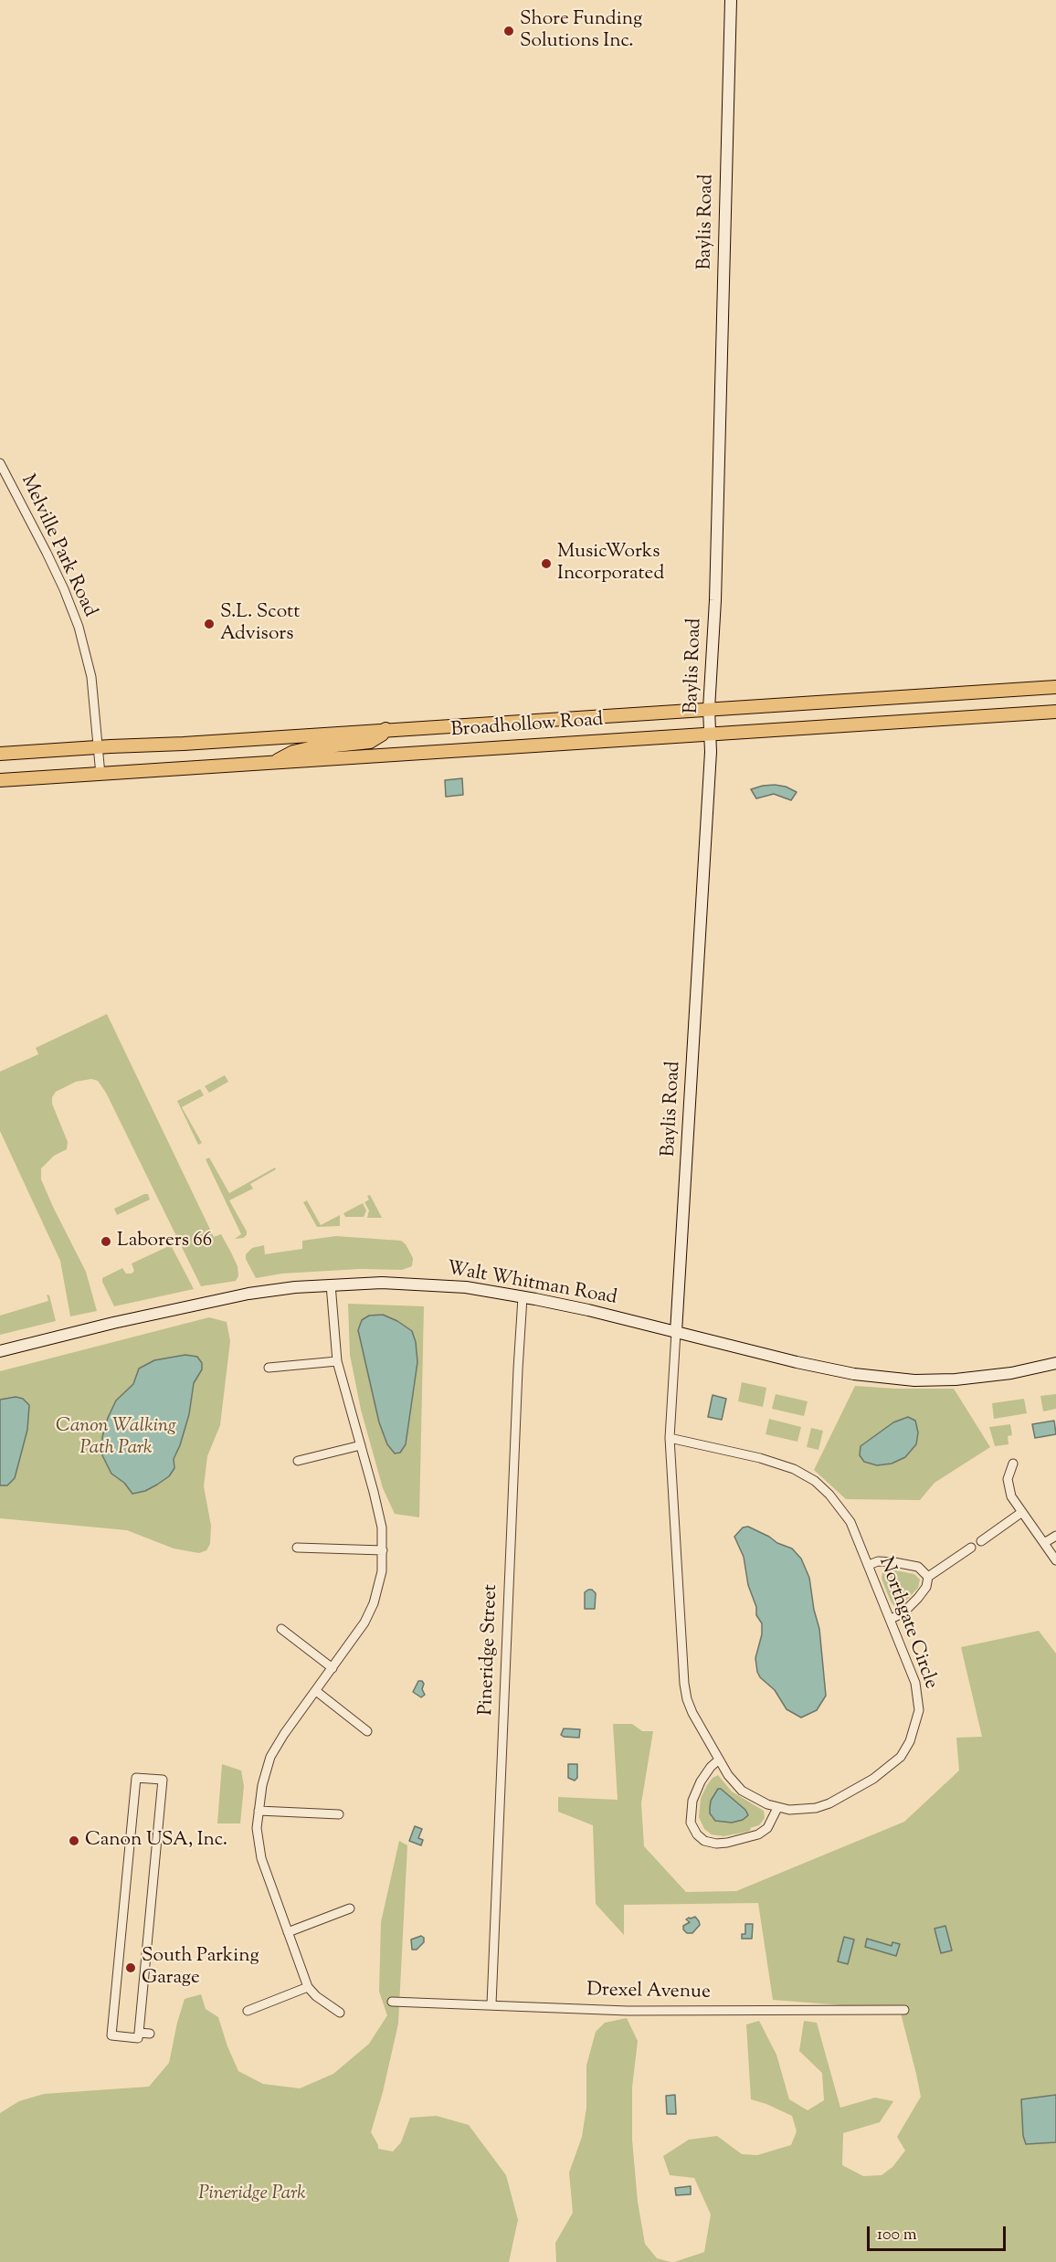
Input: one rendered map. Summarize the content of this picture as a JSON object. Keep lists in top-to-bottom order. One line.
{"streets":{"main road":["Broadhollow Road"],"street":["Baylis Road","Melville Park Road","Walt Whitman Road","Northgate Circle","Pineridge Street","Drexel Avenue"]},"crossings":[["Baylis Road","Broadhollow Road"],["Baylis Road","Walt Whitman Road"],["Baylis Road","Northgate Circle"],["Melville Park Road","Broadhollow Road"],["Walt Whitman Road","Northgate Circle"],["Walt Whitman Road","Pineridge Street"],["Pineridge Street","Drexel Avenue"]],"parks":["Canon Walking Path Park","Pineridge Park"],"places":["Shore Funding Solutions Inc.","MusicWorks Incorporated","S.L. Scott Advisors","Laborers 66","Canon USA, Inc.","South Parking Garage"],"scale_bar":"100 m"}
